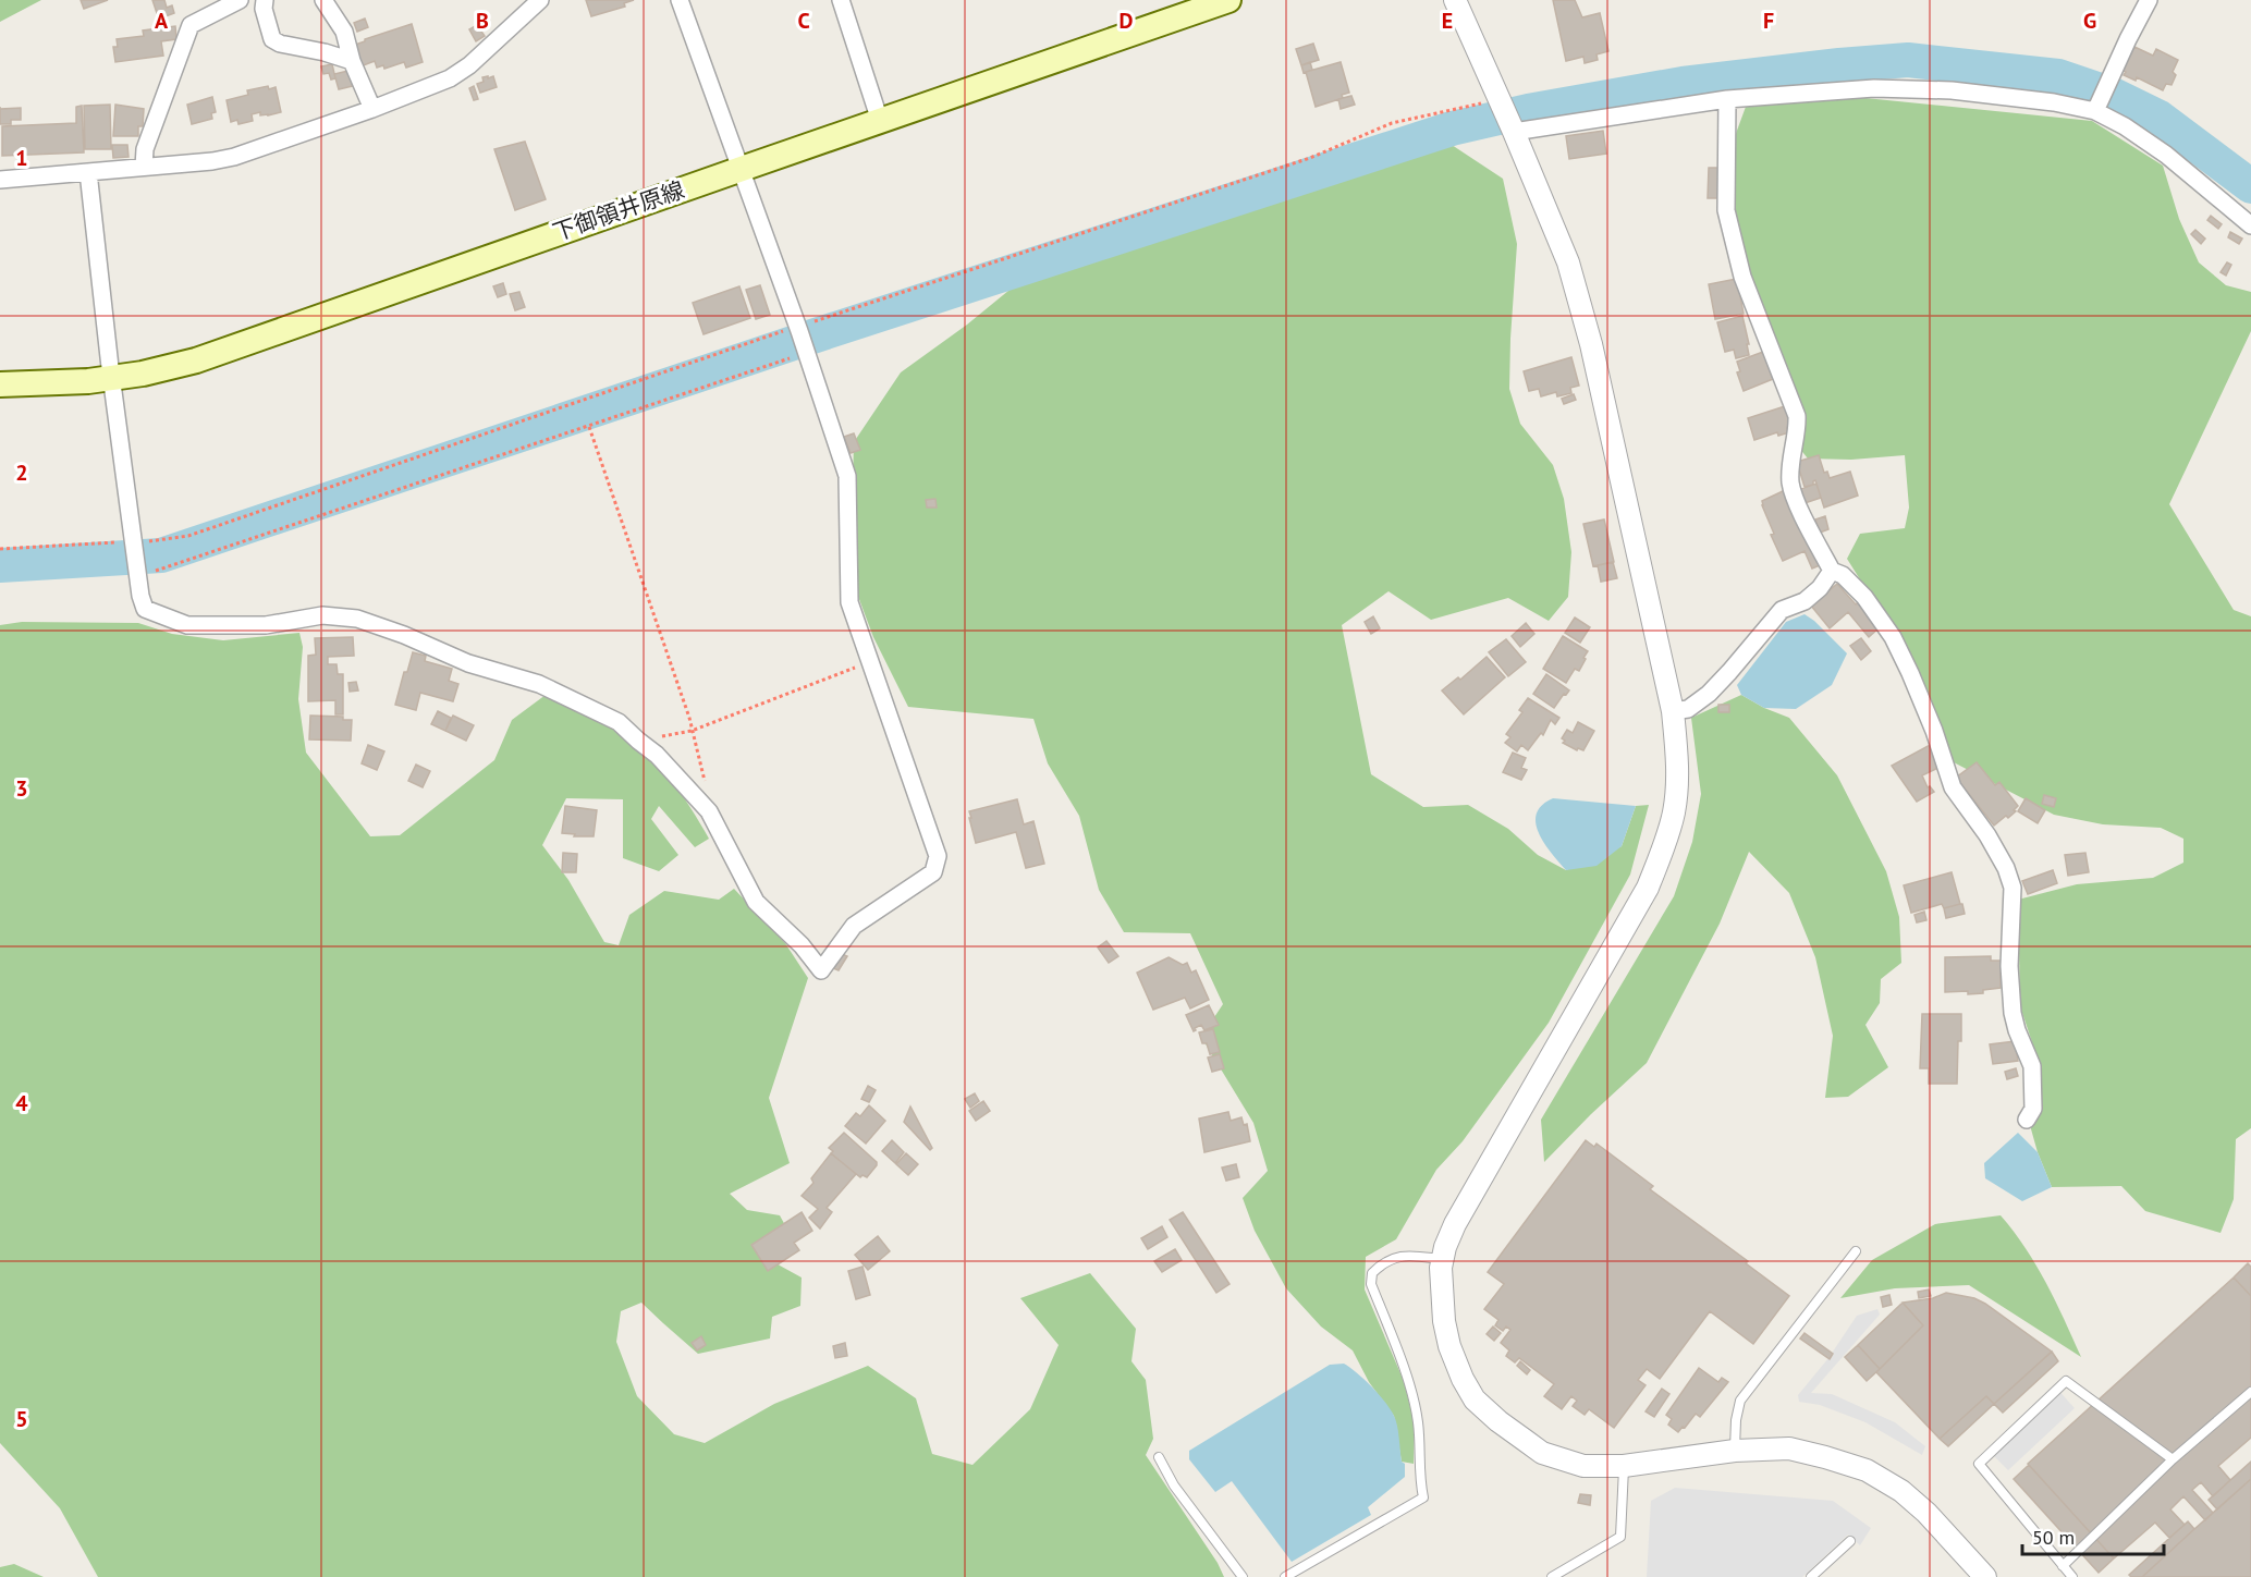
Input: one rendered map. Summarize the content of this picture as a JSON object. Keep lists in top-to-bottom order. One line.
{"streets":{"main road":["下御領井原線"]},"scale_bar":"50 m","grid":{"columns":["A","B","C","D","E","F","G"],"rows":["1","2","3","4","5"]}}
